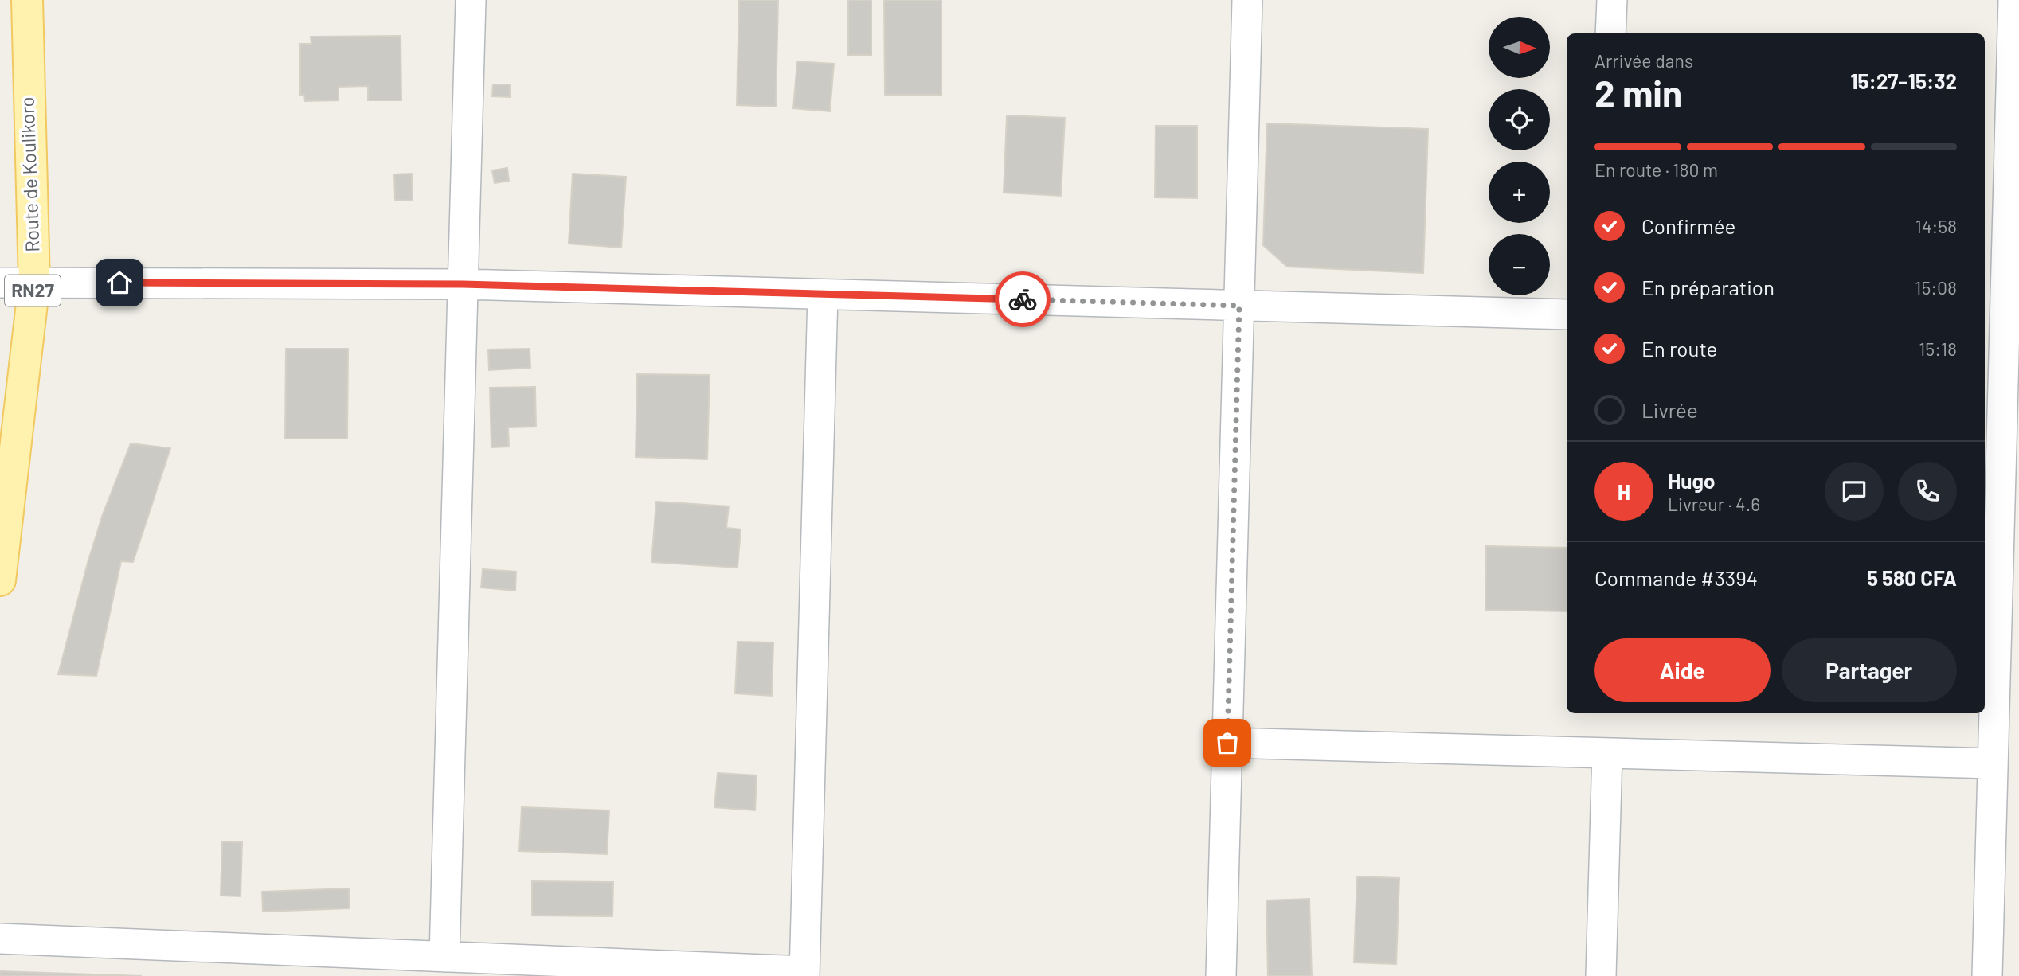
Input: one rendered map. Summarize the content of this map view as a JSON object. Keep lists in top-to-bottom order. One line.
{"streets":{"main road":["Route de Koulikoro","RN27"]},"north":"right","page":{"map_buttons":["+","−"],"heading":["2 min","Arrivée dans","15:27–15:32"],"panel":["Hugo","Livreur · 4.6","Commande #3394","5 580 CFA"],"bar":"En route · 180 m","list":[["Confirmée","14:58"],["En préparation","15:08"],["En route","15:18"],"Livrée"],"round":"H","buttons":["Aide","Partager"]}}
